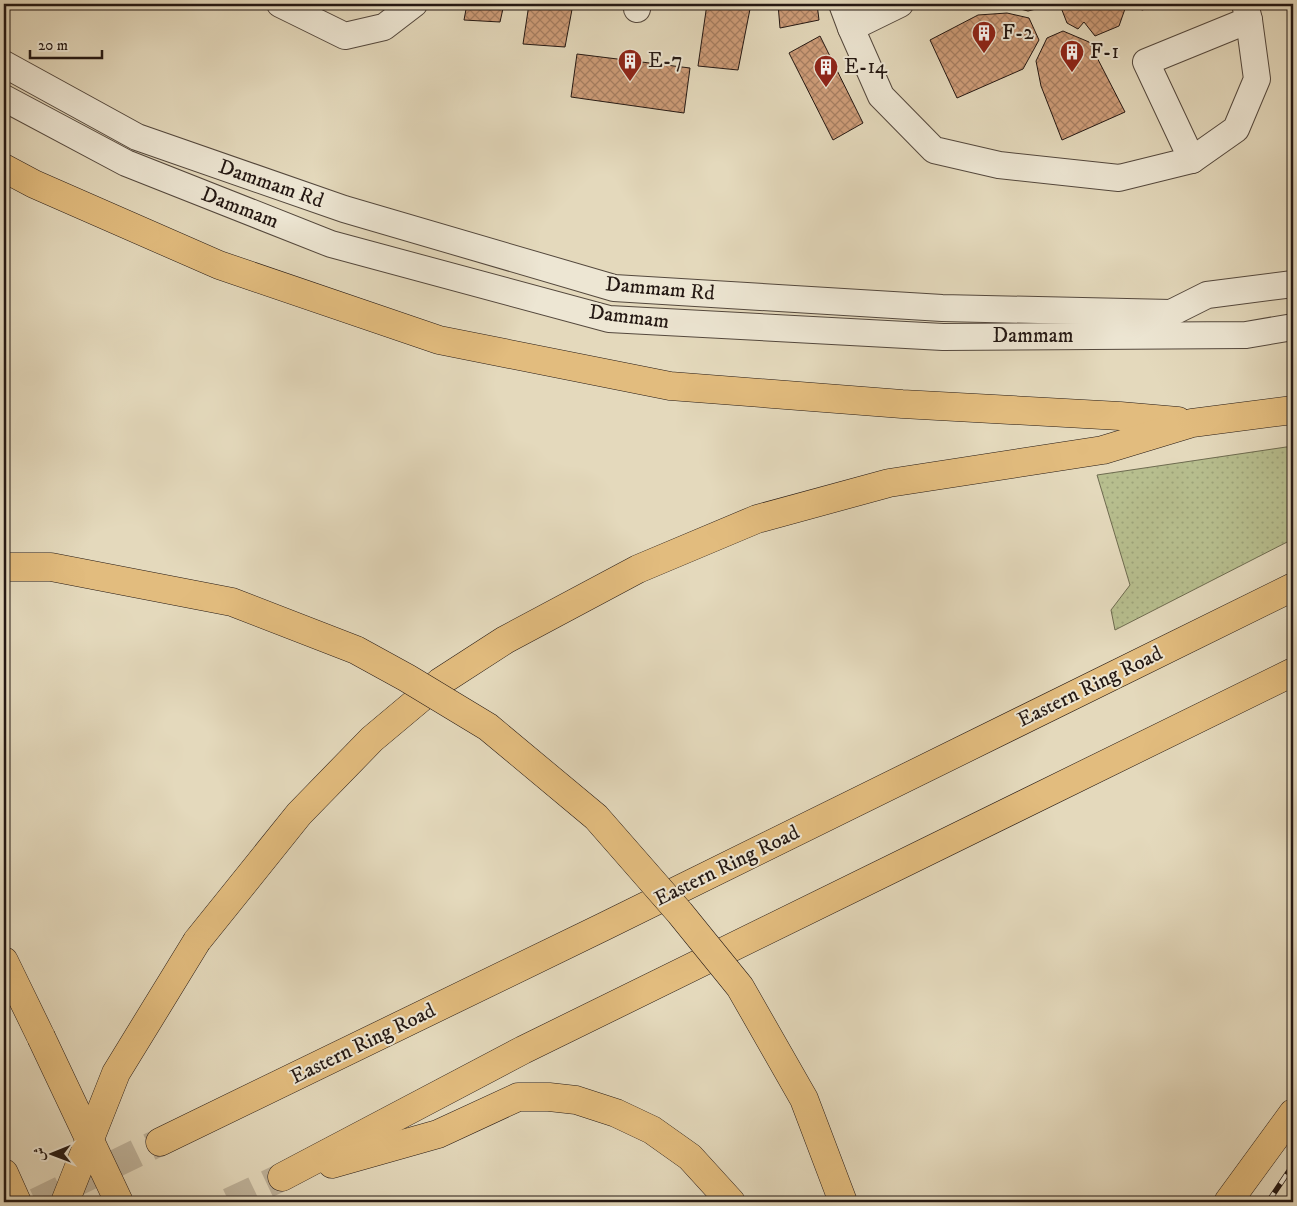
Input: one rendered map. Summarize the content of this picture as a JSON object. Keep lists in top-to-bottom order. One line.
{"streets":{"highway":["Eastern Ring Road"],"street":["Dammam Rd","Dammam"]},"places":{"building":["F-2","F-1","E-7","E-14"]},"scale_bar":"20 m","north":"left"}
